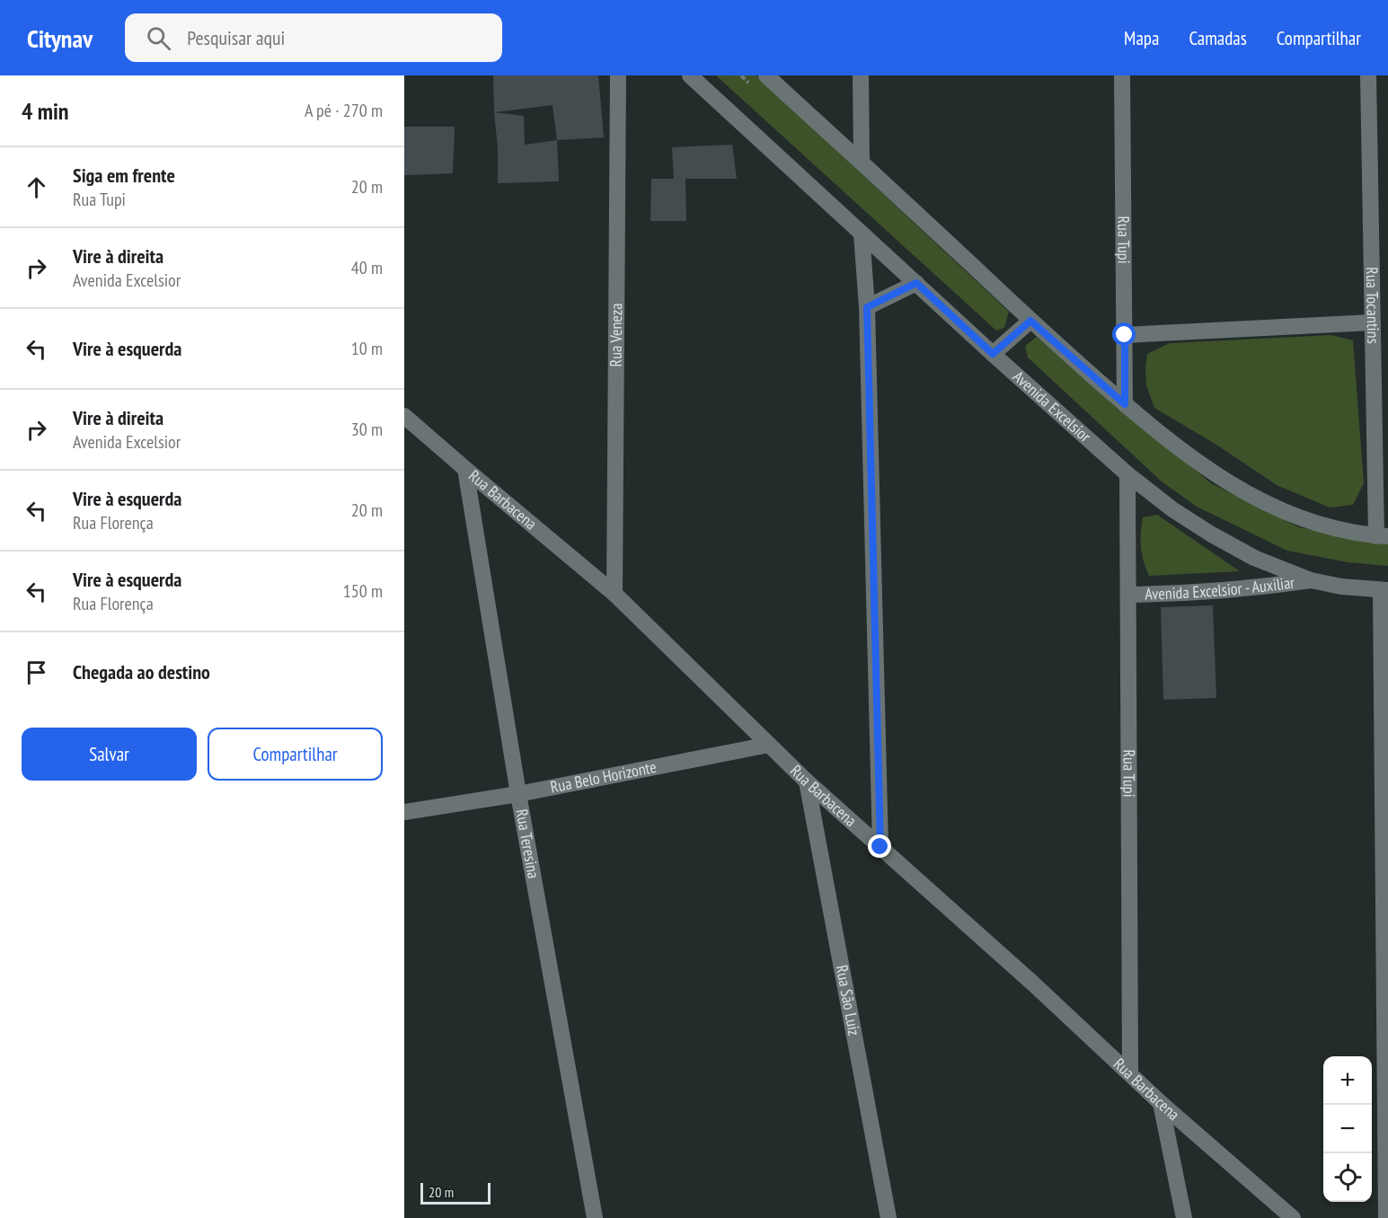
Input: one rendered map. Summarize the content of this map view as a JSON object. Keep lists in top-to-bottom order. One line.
{"streets":{"street":["Rua Tupi","Rua Tocantins","Rua Veneza","Avenida Excelsior","Rua Barbacena","Avenida Excelsior - Auxiliar","Rua Belo Horizonte","Rua Teresina","Rua São Luiz"]},"crossings":[["Rua Tupi","Avenida Excelsior"],["Rua Tupi","Rua Barbacena"],["Rua Tupi","Avenida Excelsior - Auxiliar"],["Rua Veneza","Rua Barbacena"],["Avenida Excelsior","Avenida Excelsior - Auxiliar"],["Rua Barbacena","Rua Belo Horizonte"],["Rua Barbacena","Rua Teresina"],["Rua Barbacena","Rua São Luiz"],["Rua Belo Horizonte","Rua Teresina"]],"scale_bar":"20 m","page":{"header":"Citynav","search":"Pesquisar aqui","nav":["Mapa","Camadas","Compartilhar"],"heading":["4 min","A pé · 270 m"],"list":[["Siga em frente","Rua Tupi","20 m"],["Vire à direita","Avenida Excelsior","40 m"],["Vire à esquerda","10 m"],["Vire à direita","Avenida Excelsior","30 m"],["Vire à esquerda","Rua Florença","20 m"],["Vire à esquerda","Rua Florença","150 m"],"Chegada ao destino"],"buttons":["Salvar","Compartilhar"],"map_buttons":["+","−"],"scale":"20 m"}}
